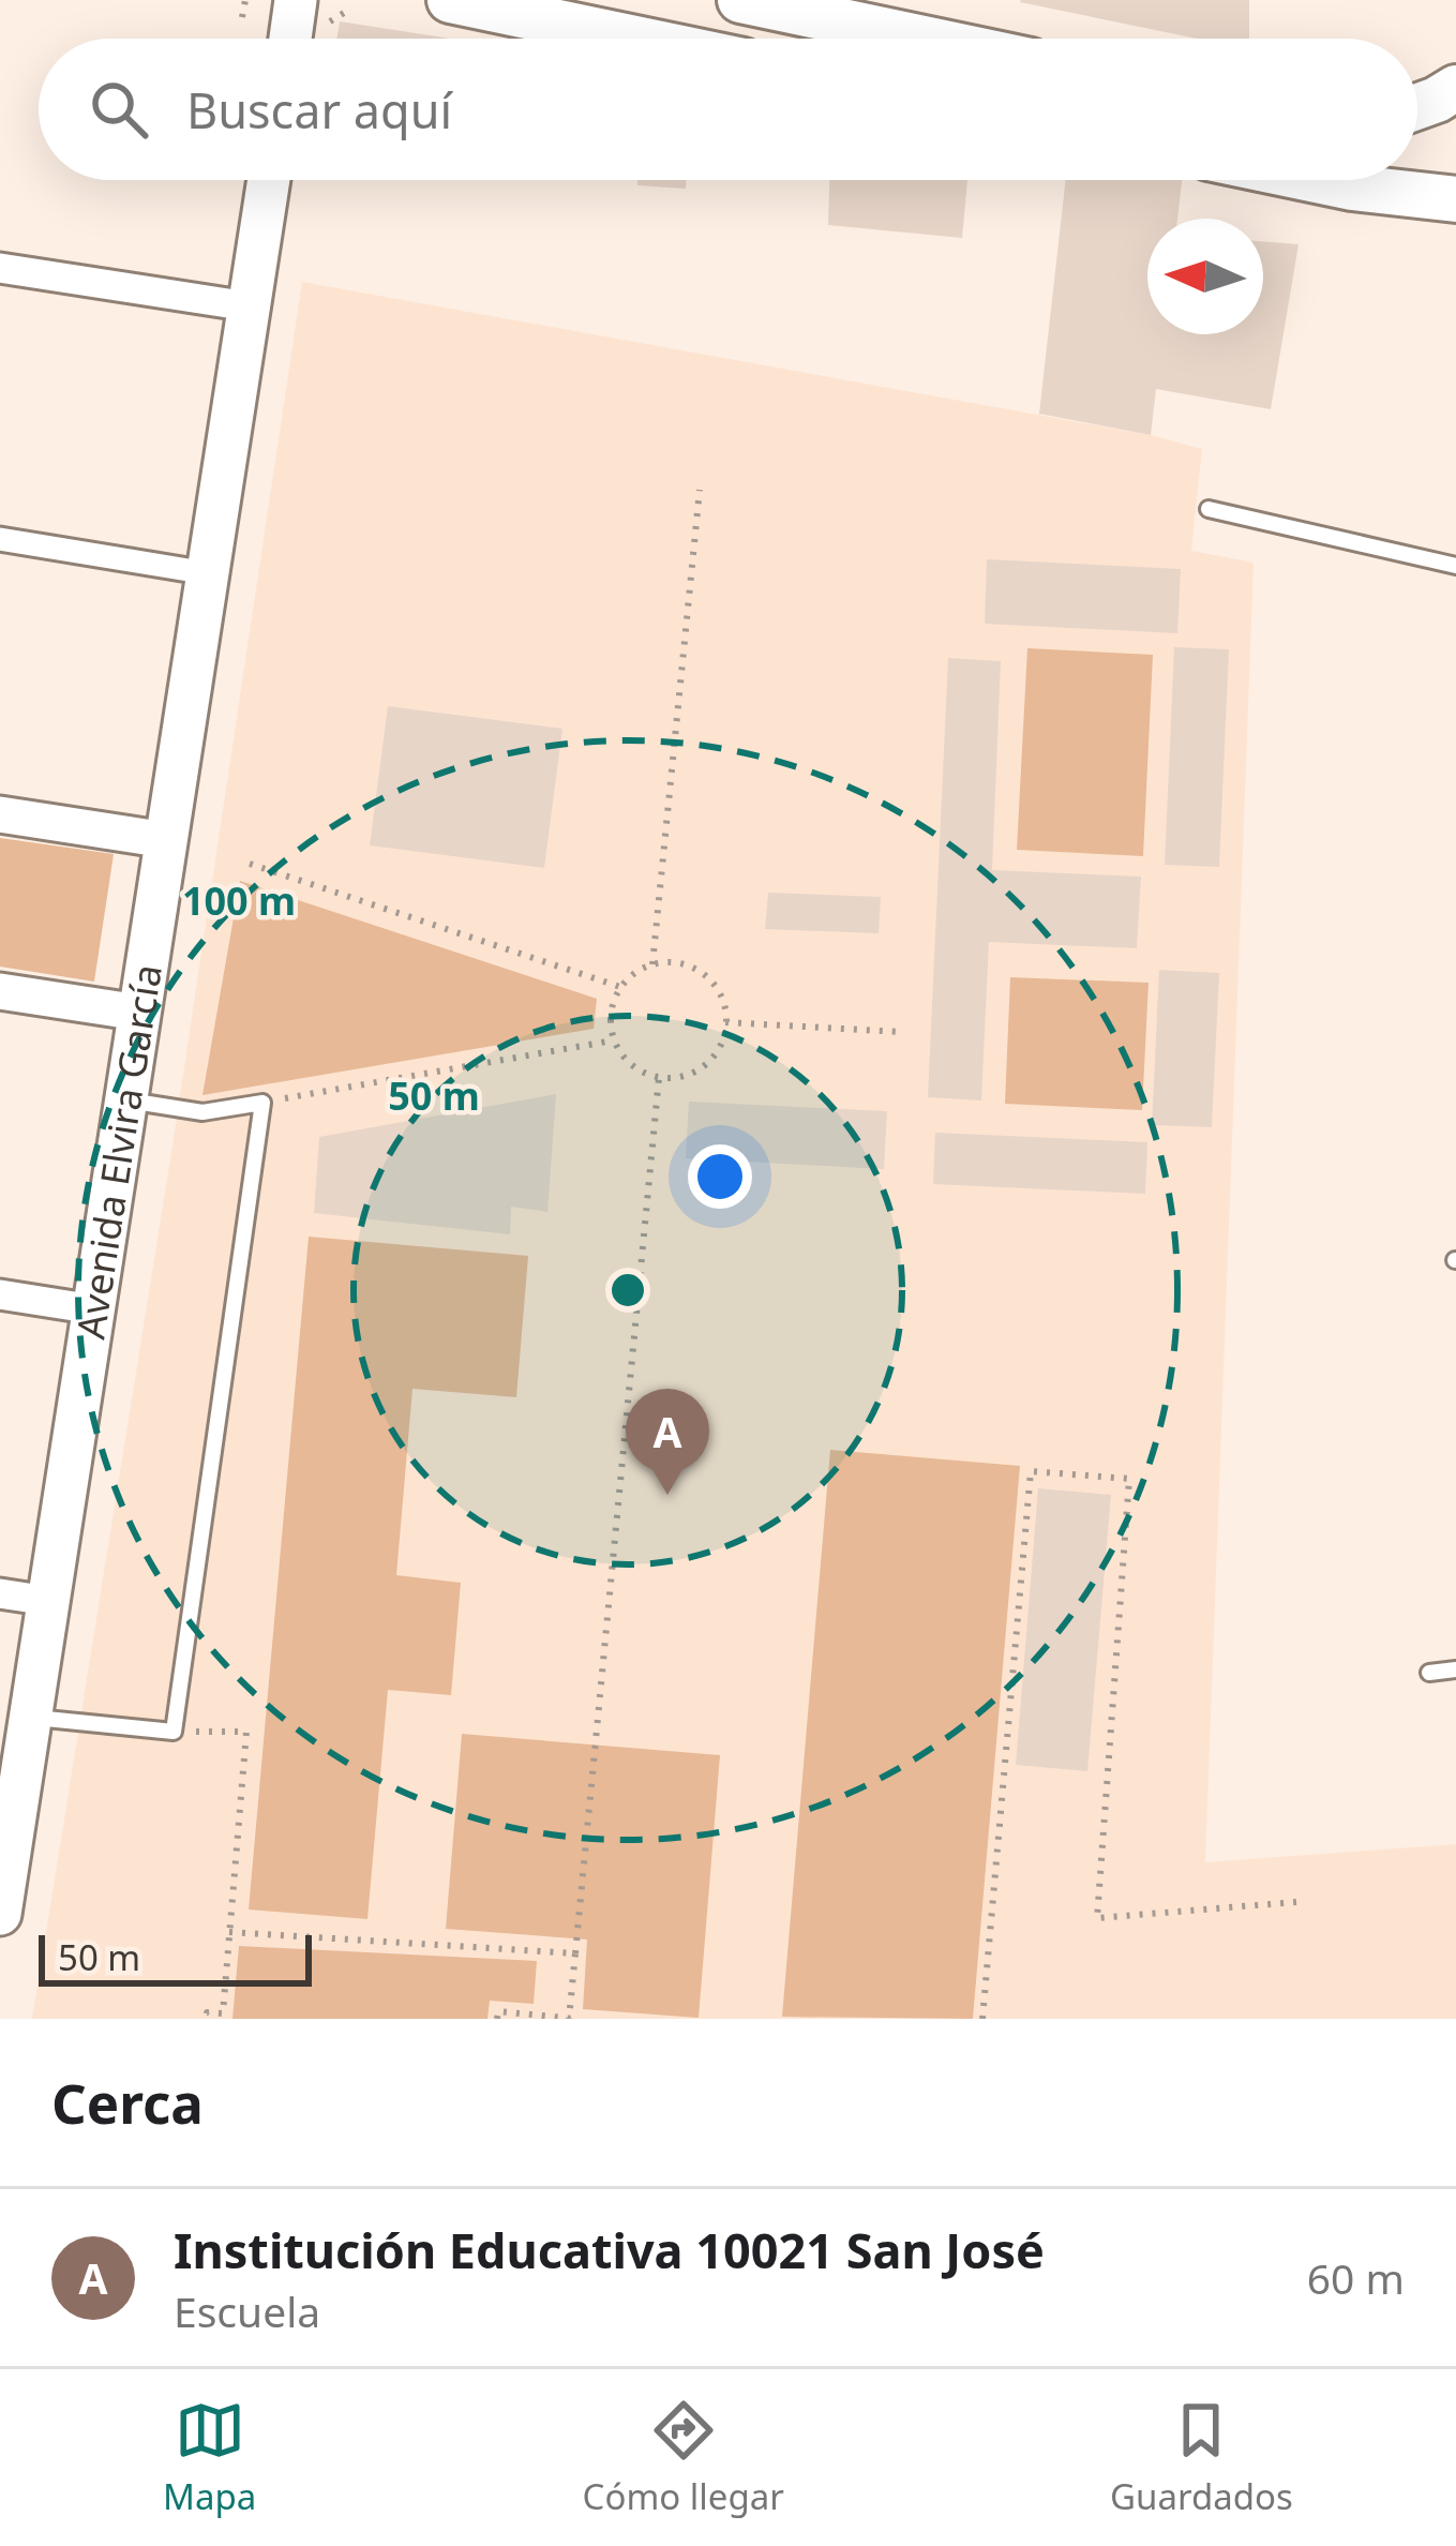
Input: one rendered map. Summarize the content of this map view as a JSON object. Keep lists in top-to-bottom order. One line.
{"streets":{"main road":["Avenida Elvira García"]},"scale_bar":"50 m","north":"left","page":{"search":"Buscar aquí","pins":"A","scale":"50 m","heading":"Cerca","list":[{"mark":"A","name":"Institución Educativa 10021 San José","note":"Escuela","value":"60 m"}],"nav":["Mapa","Cómo llegar","Guardados"]},"rings":["100 m","50 m"]}
